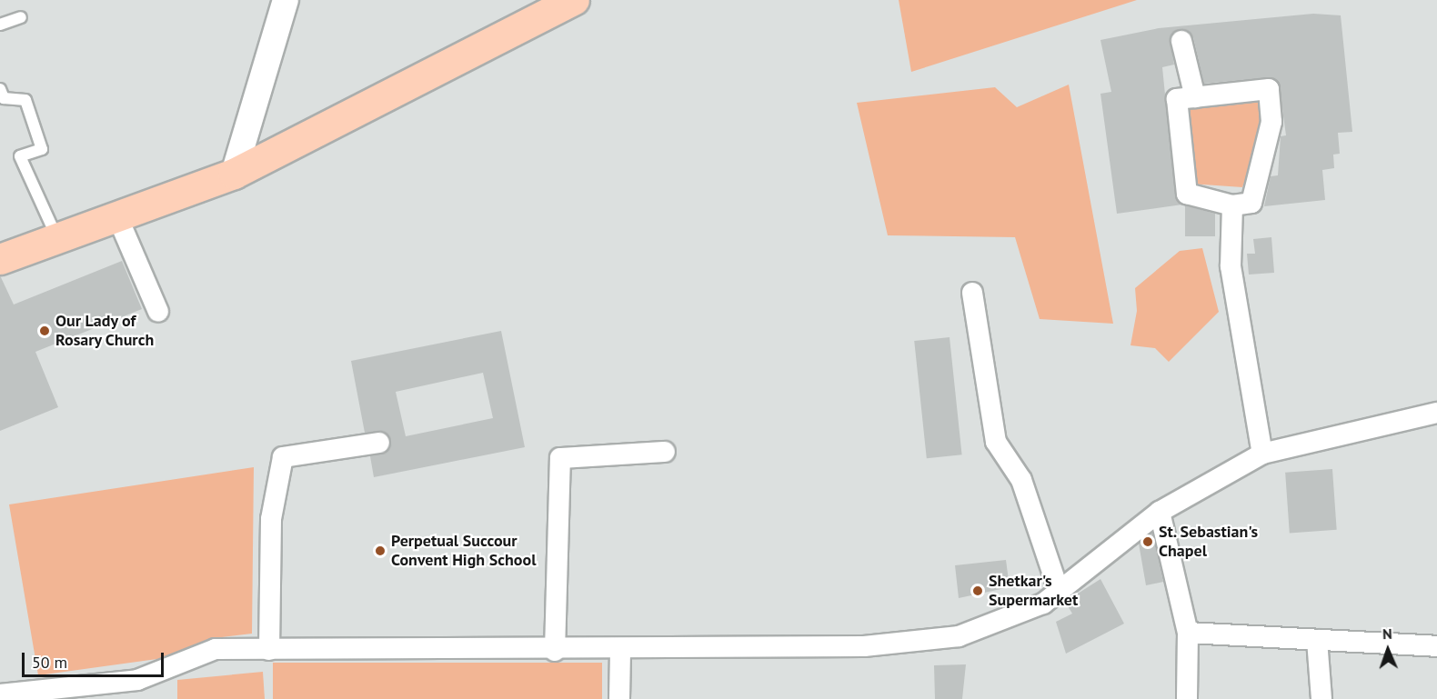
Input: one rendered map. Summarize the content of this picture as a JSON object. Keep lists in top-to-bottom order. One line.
{"places":["Our Lady of Rosary Church","St. Sebastian's Chapel","Perpetual Succour Convent High School","Shetkar's Supermarket"],"scale_bar":"50 m","north":"top"}
